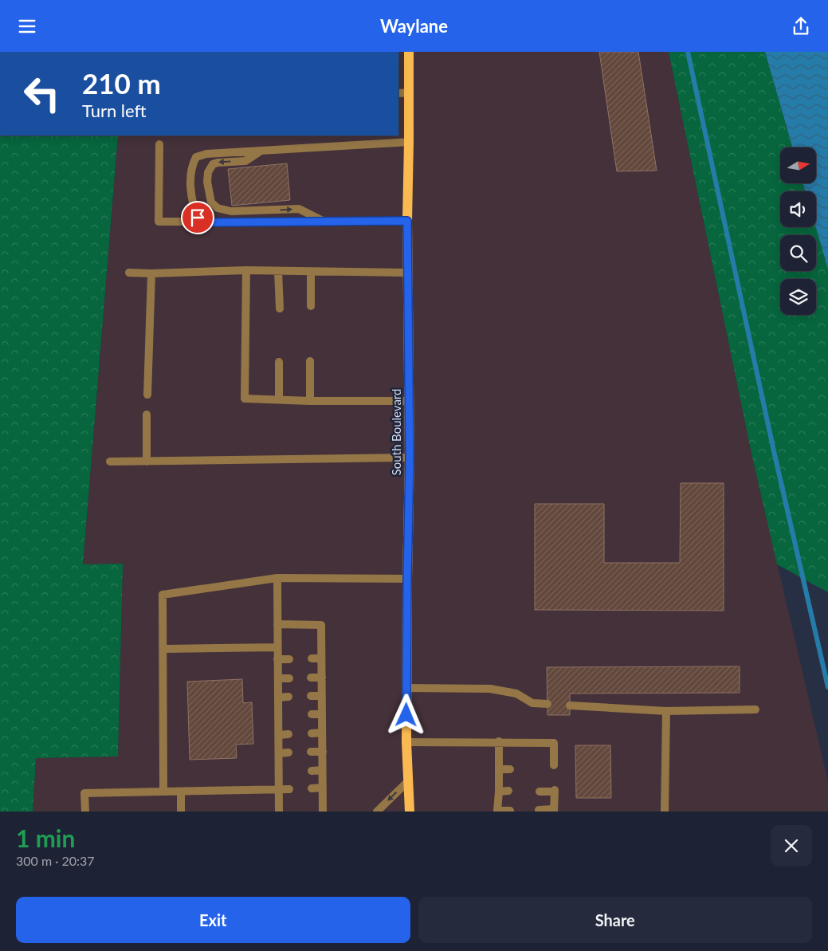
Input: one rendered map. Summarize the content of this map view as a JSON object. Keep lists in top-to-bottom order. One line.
{"streets":{"main road":["South Boulevard"]},"north":"right","page":{"header":"Waylane","turn":["210 m","Turn left"],"heading":["1 min","300 m · 20:37"],"buttons":["Exit","Share"]}}
